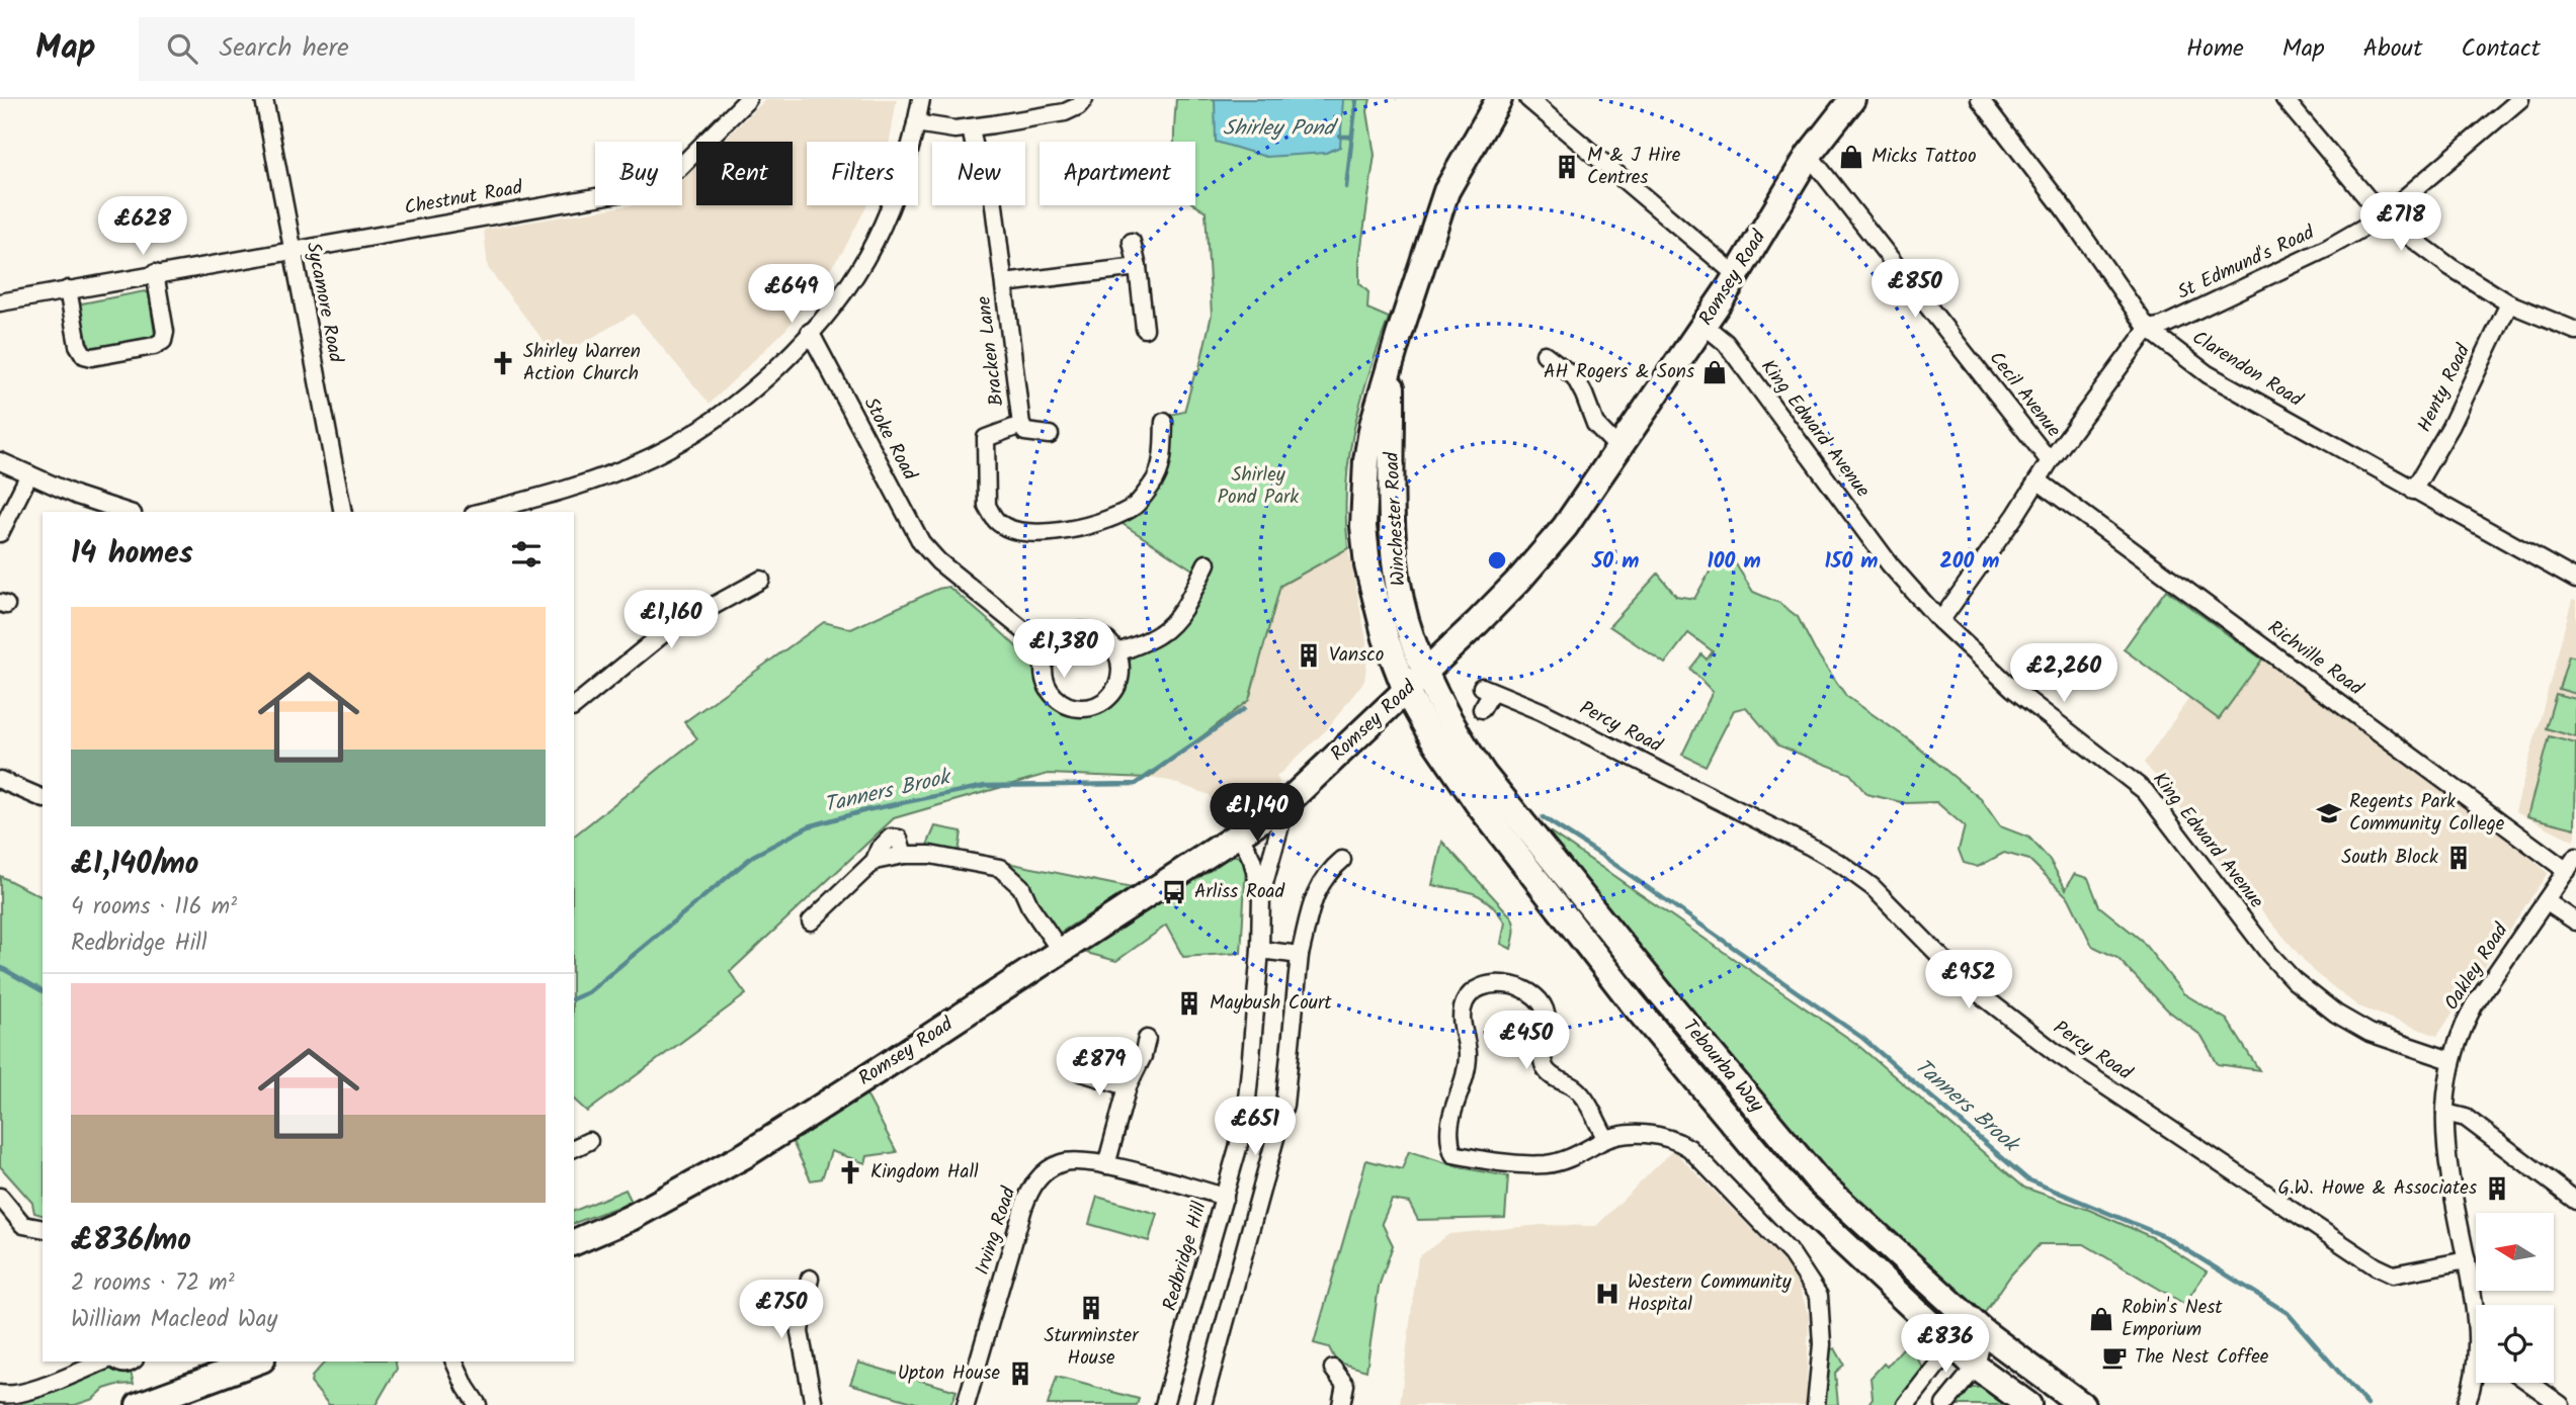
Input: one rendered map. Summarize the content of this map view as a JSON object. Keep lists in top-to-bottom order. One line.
{"streets":{"main road":["Romsey Road","Winchester Road","Tebourba Way"],"street":["Chestnut Road","St Edmund's Road","Sycamore Road","Bracken Lane","Clarendon Road","Henty Road","Cecil Avenue","King Edward Avenue","Stoke Road","Richville Road","Percy Road","Oakley Road","Irving Road","Redbridge Hill"]},"crossings":[["Chestnut Road","Sycamore Road"],["St Edmund's Road","Clarendon Road"],["Romsey Road","Cecil Avenue"],["Romsey Road","King Edward Avenue"],["Romsey Road","Winchester Road"],["Romsey Road","Tebourba Way"],["Romsey Road","Redbridge Hill"],["Clarendon Road","Henty Road"],["King Edward Avenue","Oakley Road"],["Winchester Road","Tebourba Way"],["Richville Road","Oakley Road"],["Percy Road","Oakley Road"],["Irving Road","Redbridge Hill"]],"water":["Shirley Pond","Tanners Brook"],"parks":["Shirley Pond Park"],"places":{"shop":["Micks Tattoo","AH Rogers & Sons","Robin's Nest Emporium"],"building":["M & J Hire Centres","Vansco","South Block","Maybush Court","G.W. Howe & Associates","Sturminster House","Upton House"],"church":["Shirley Warren Action Church","Kingdom Hall"],"school or university":["Regents Park Community College"],"bus stop":["Arliss Road"],"hospital":["Western Community Hospital"],"cafe":["The Nest Coffee"]},"north":"left","page":{"header":"Map","search":"Search here","nav":["Home","Map","About","Contact"],"chip":["Buy","Rent","Filters","New","Apartment"],"price":["£718","£628","£850","£649","£1,160","£1,380","£2,260","£1,140","£952","£450","£879","£651","£750","£836"],"heading":"14 homes","list":[{"name":"£1,140/mo","note":"4 rooms · 116 m² · Redbridge Hill"},{"name":"£836/mo","note":"2 rooms · 72 m² · William Macleod Way"}]},"rings":["50 m","100 m","150 m","200 m"]}
